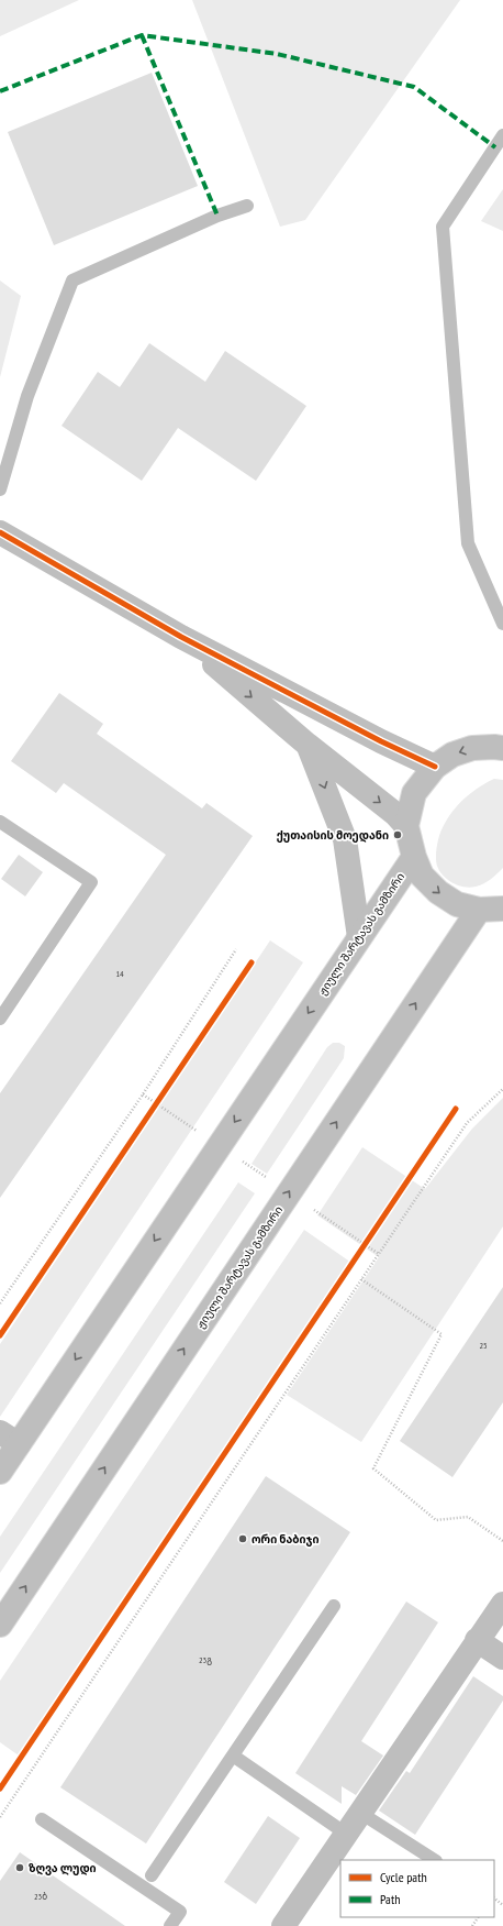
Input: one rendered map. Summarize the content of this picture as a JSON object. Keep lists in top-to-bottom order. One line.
{"streets":{"main road":["ჟიული შარტავას გამზირი"]},"places":["ქუთაისის მოედანი","ორი ნაბიჯი","ზღვა ლუდი"],"house_numbers":["14","25","23გ","23ბ"],"legend":["Cycle path","Path"]}
